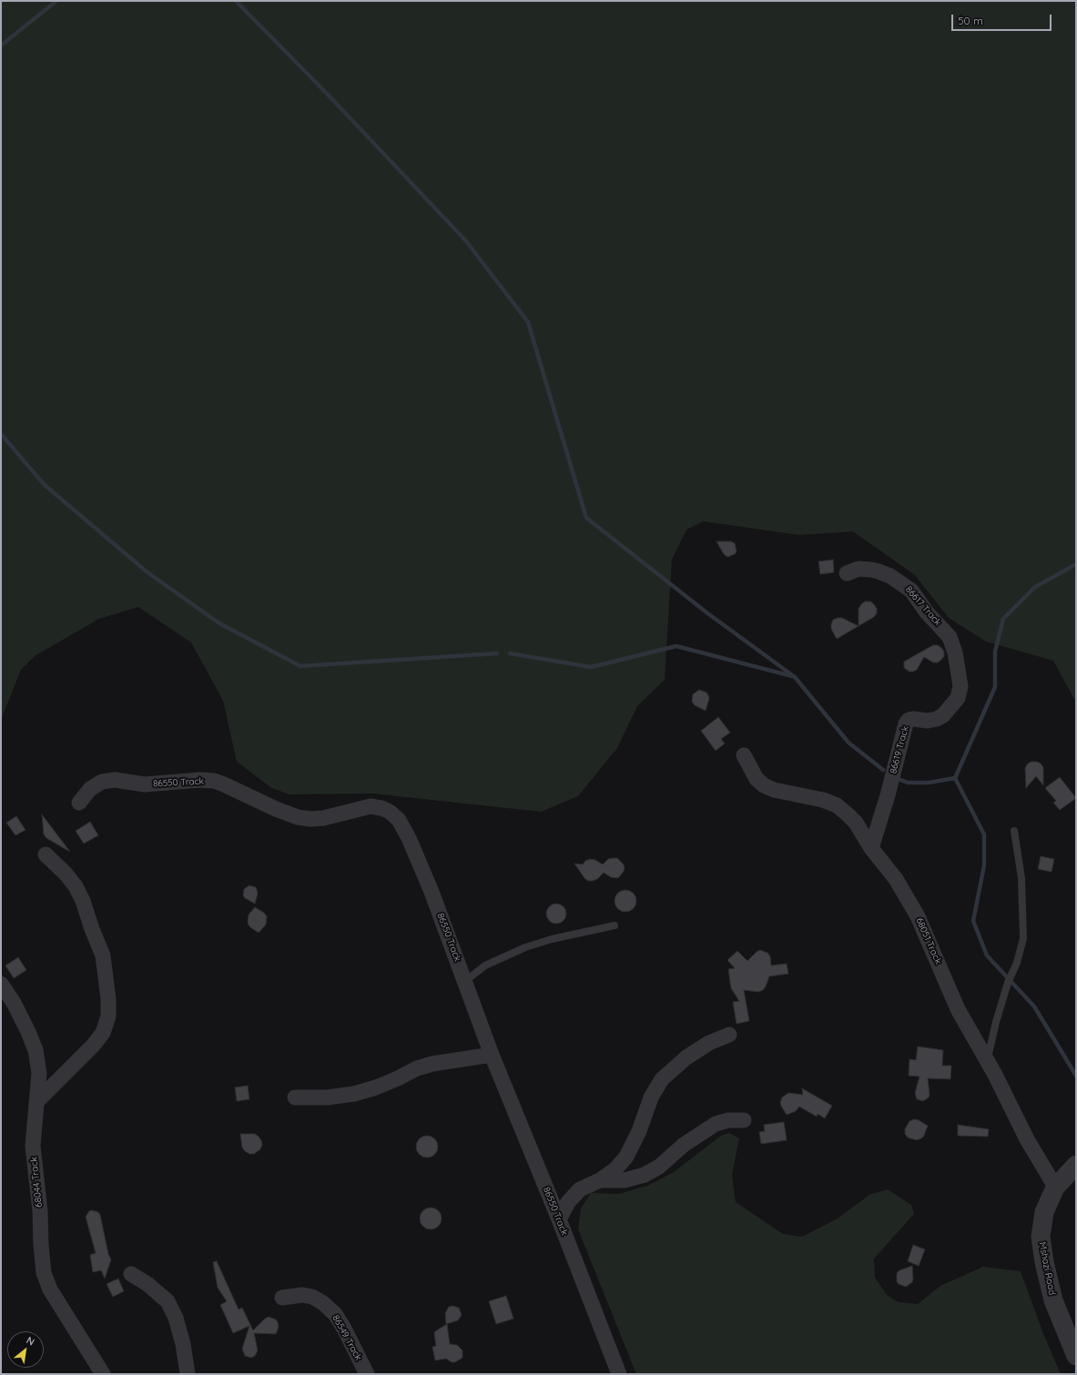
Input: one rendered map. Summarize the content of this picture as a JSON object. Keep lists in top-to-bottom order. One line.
{"streets":{"street":["86617 Track","86619 Track","86550 Track","68051 Track","68044 Track","Mshazi Road","86549 Track"]},"crossings":[["86617 Track","86619 Track"],["86619 Track","68051 Track"],["68051 Track","Mshazi Road"]],"scale_bar":"50 m","north":"top right"}
